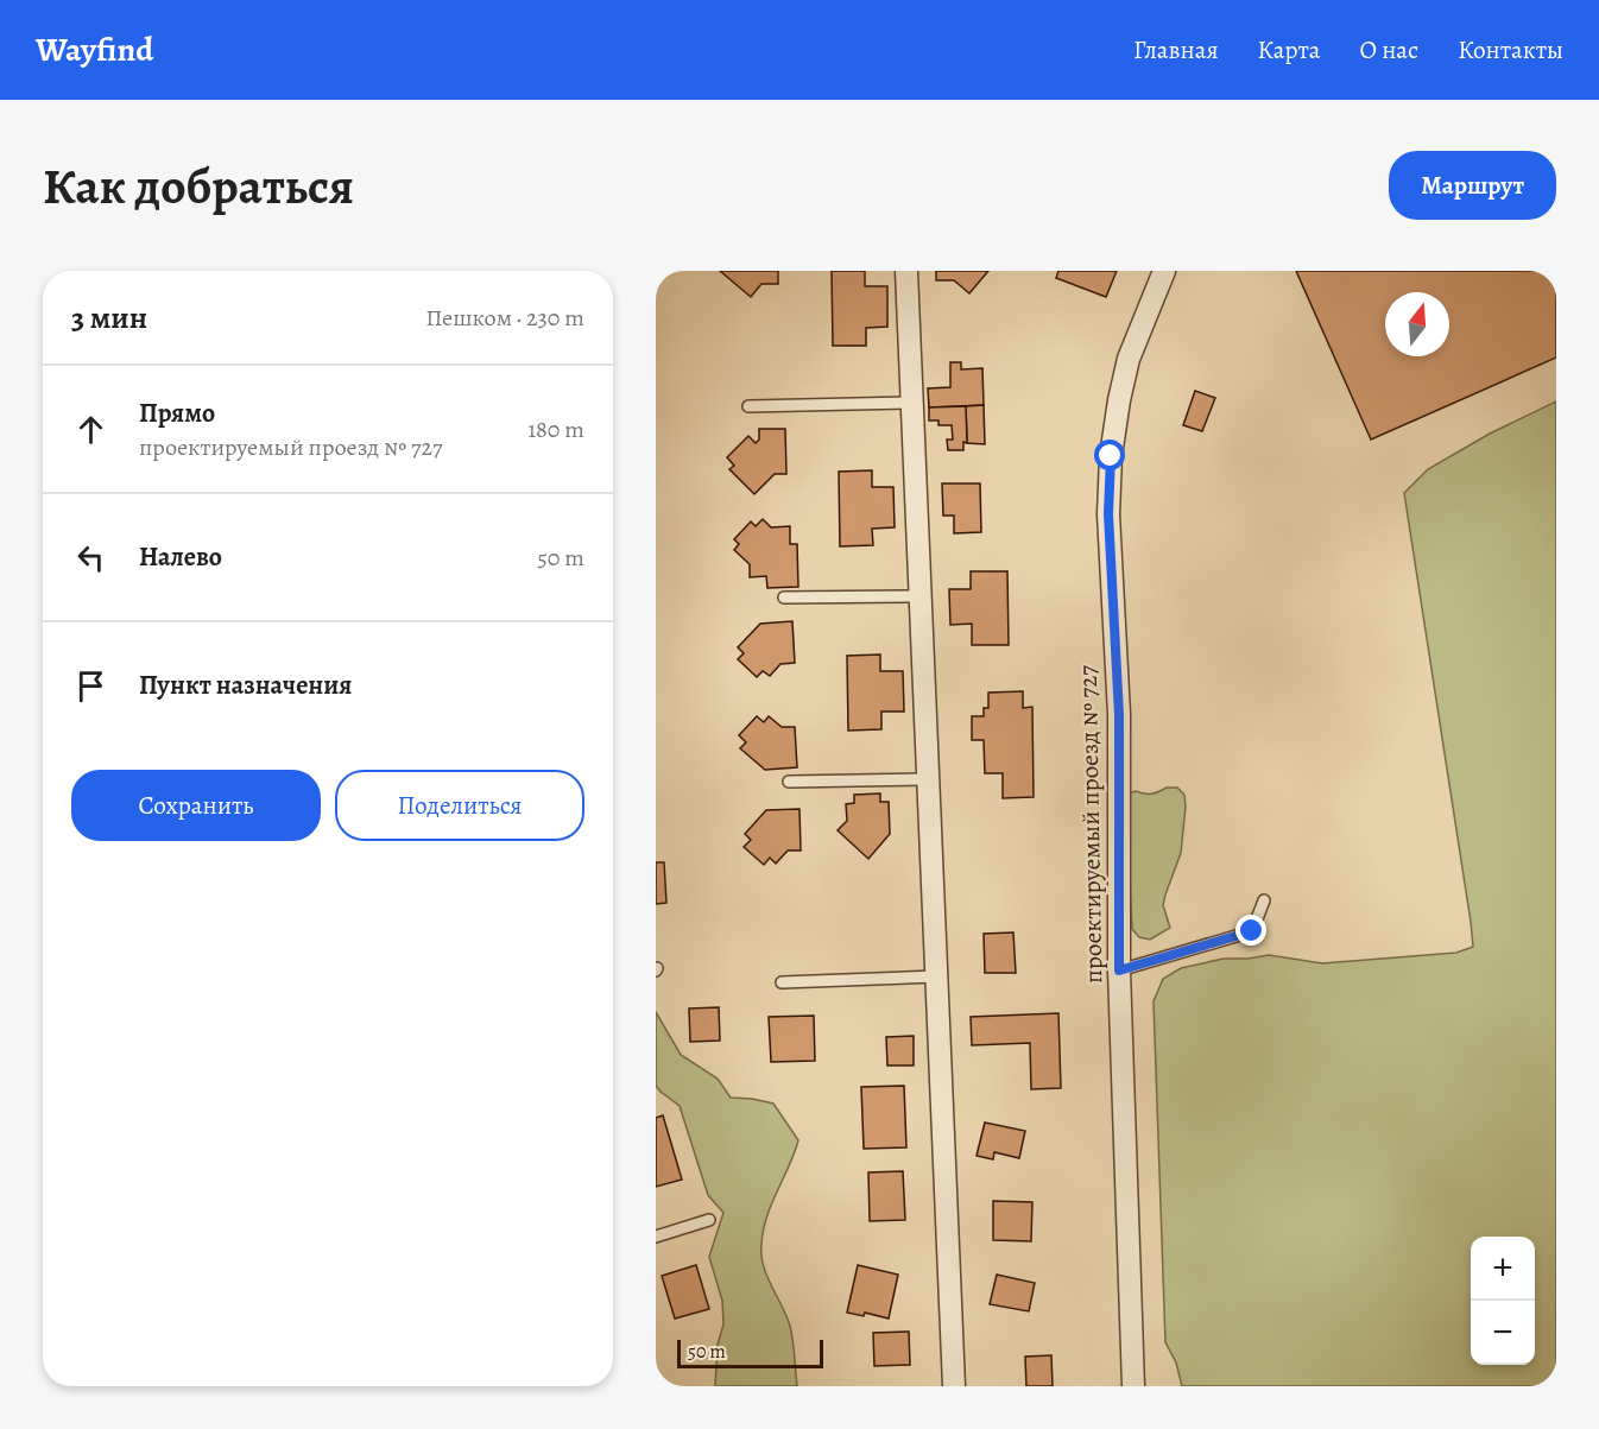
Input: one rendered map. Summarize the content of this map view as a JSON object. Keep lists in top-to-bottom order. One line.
{"streets":{"street":["проектируемый проезд № 727"]},"scale_bar":"50 m","north":"top","page":{"header":"Wayfind","nav":["Главная","Карта","О нас","Контакты"],"buttons":["Маршрут",["Сохранить","Поделиться"]],"title":"Как добраться","heading":["3 мин","Пешком · 230 m"],"list":[["Прямо","проектируемый проезд № 727","180 m"],["Налево","50 m"],"Пункт назначения"],"map_buttons":["+","−"],"scale":"50 m"}}
